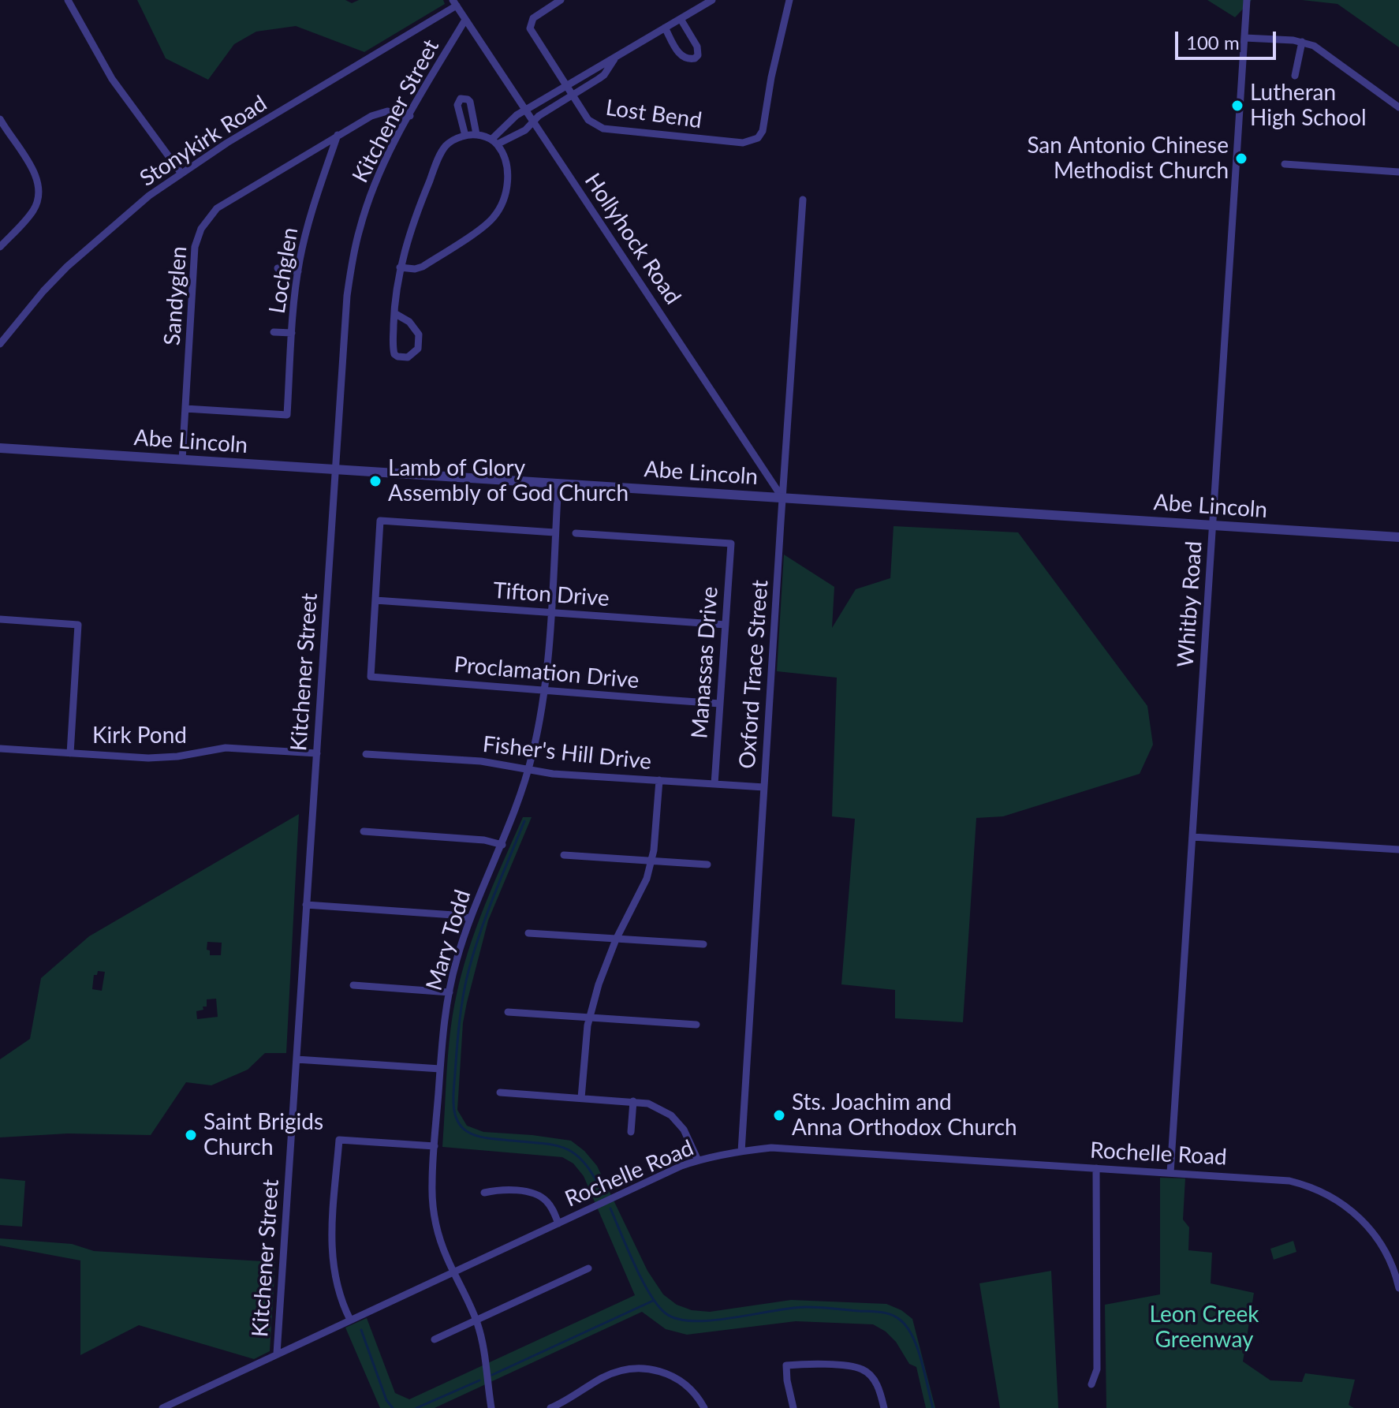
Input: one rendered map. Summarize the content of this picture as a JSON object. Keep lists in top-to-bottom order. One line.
{"streets":{"street":["Kitchener Street","Lost Bend","Stonykirk Road","Hollyhock Road","Lochglen","Sandyglen","Abe Lincoln","Tifton Drive","Whitby Road","Manassas Drive","Proclamation Drive","Oxford Trace Street","Kirk Pond","Fisher's Hill Drive","Mary Todd","Rochelle Road"]},"crossings":[["Kitchener Street","Hollyhock Road"],["Kitchener Street","Sandyglen"],["Kitchener Street","Abe Lincoln"],["Kitchener Street","Kirk Pond"],["Kitchener Street","Rochelle Road"],["Stonykirk Road","Hollyhock Road"],["Hollyhock Road","Abe Lincoln"],["Hollyhock Road","Oxford Trace Street"],["Lochglen","Sandyglen"],["Sandyglen","Abe Lincoln"],["Abe Lincoln","Whitby Road"],["Abe Lincoln","Oxford Trace Street"],["Abe Lincoln","Mary Todd"],["Tifton Drive","Manassas Drive"],["Tifton Drive","Proclamation Drive"],["Tifton Drive","Mary Todd"],["Whitby Road","Rochelle Road"],["Manassas Drive","Proclamation Drive"],["Manassas Drive","Fisher's Hill Drive"],["Proclamation Drive","Mary Todd"],["Oxford Trace Street","Fisher's Hill Drive"],["Oxford Trace Street","Rochelle Road"],["Fisher's Hill Drive","Mary Todd"],["Mary Todd","Rochelle Road"]],"parks":["Leon Creek Greenway"],"places":["Lutheran High School","San Antonio Chinese Methodist Church","Lamb of Glory Assembly of God Church","Sts. Joachim and Anna Orthodox Church","Saint Brigids Church"],"scale_bar":"100 m"}
